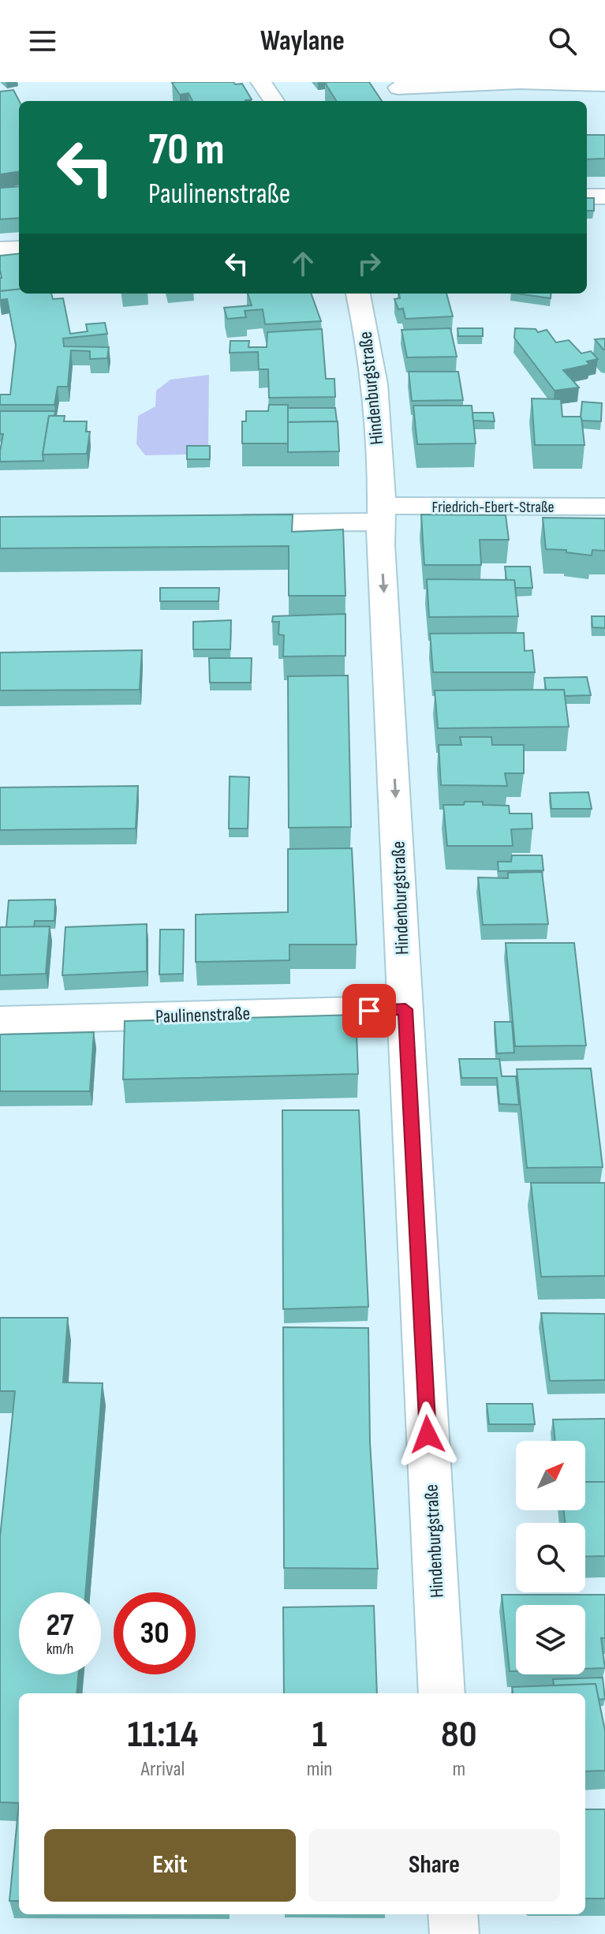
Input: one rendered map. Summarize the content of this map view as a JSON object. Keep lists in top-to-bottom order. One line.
{"streets":{"street":["Hindenburgstraße","Friedrich-Ebert-Straße","Paulinenstraße"]},"crossings":[["Hindenburgstraße","Friedrich-Ebert-Straße"],["Hindenburgstraße","Paulinenstraße"]],"one_way":["Hindenburgstraße"],"north":"top right","page":{"header":"Waylane","turn":["70 m","Paulinenstraße"],"speed":"27 km/h","limit":"30","eta":["11:14","Arrival","1","min","80","m"],"buttons":["Exit","Share"]}}
